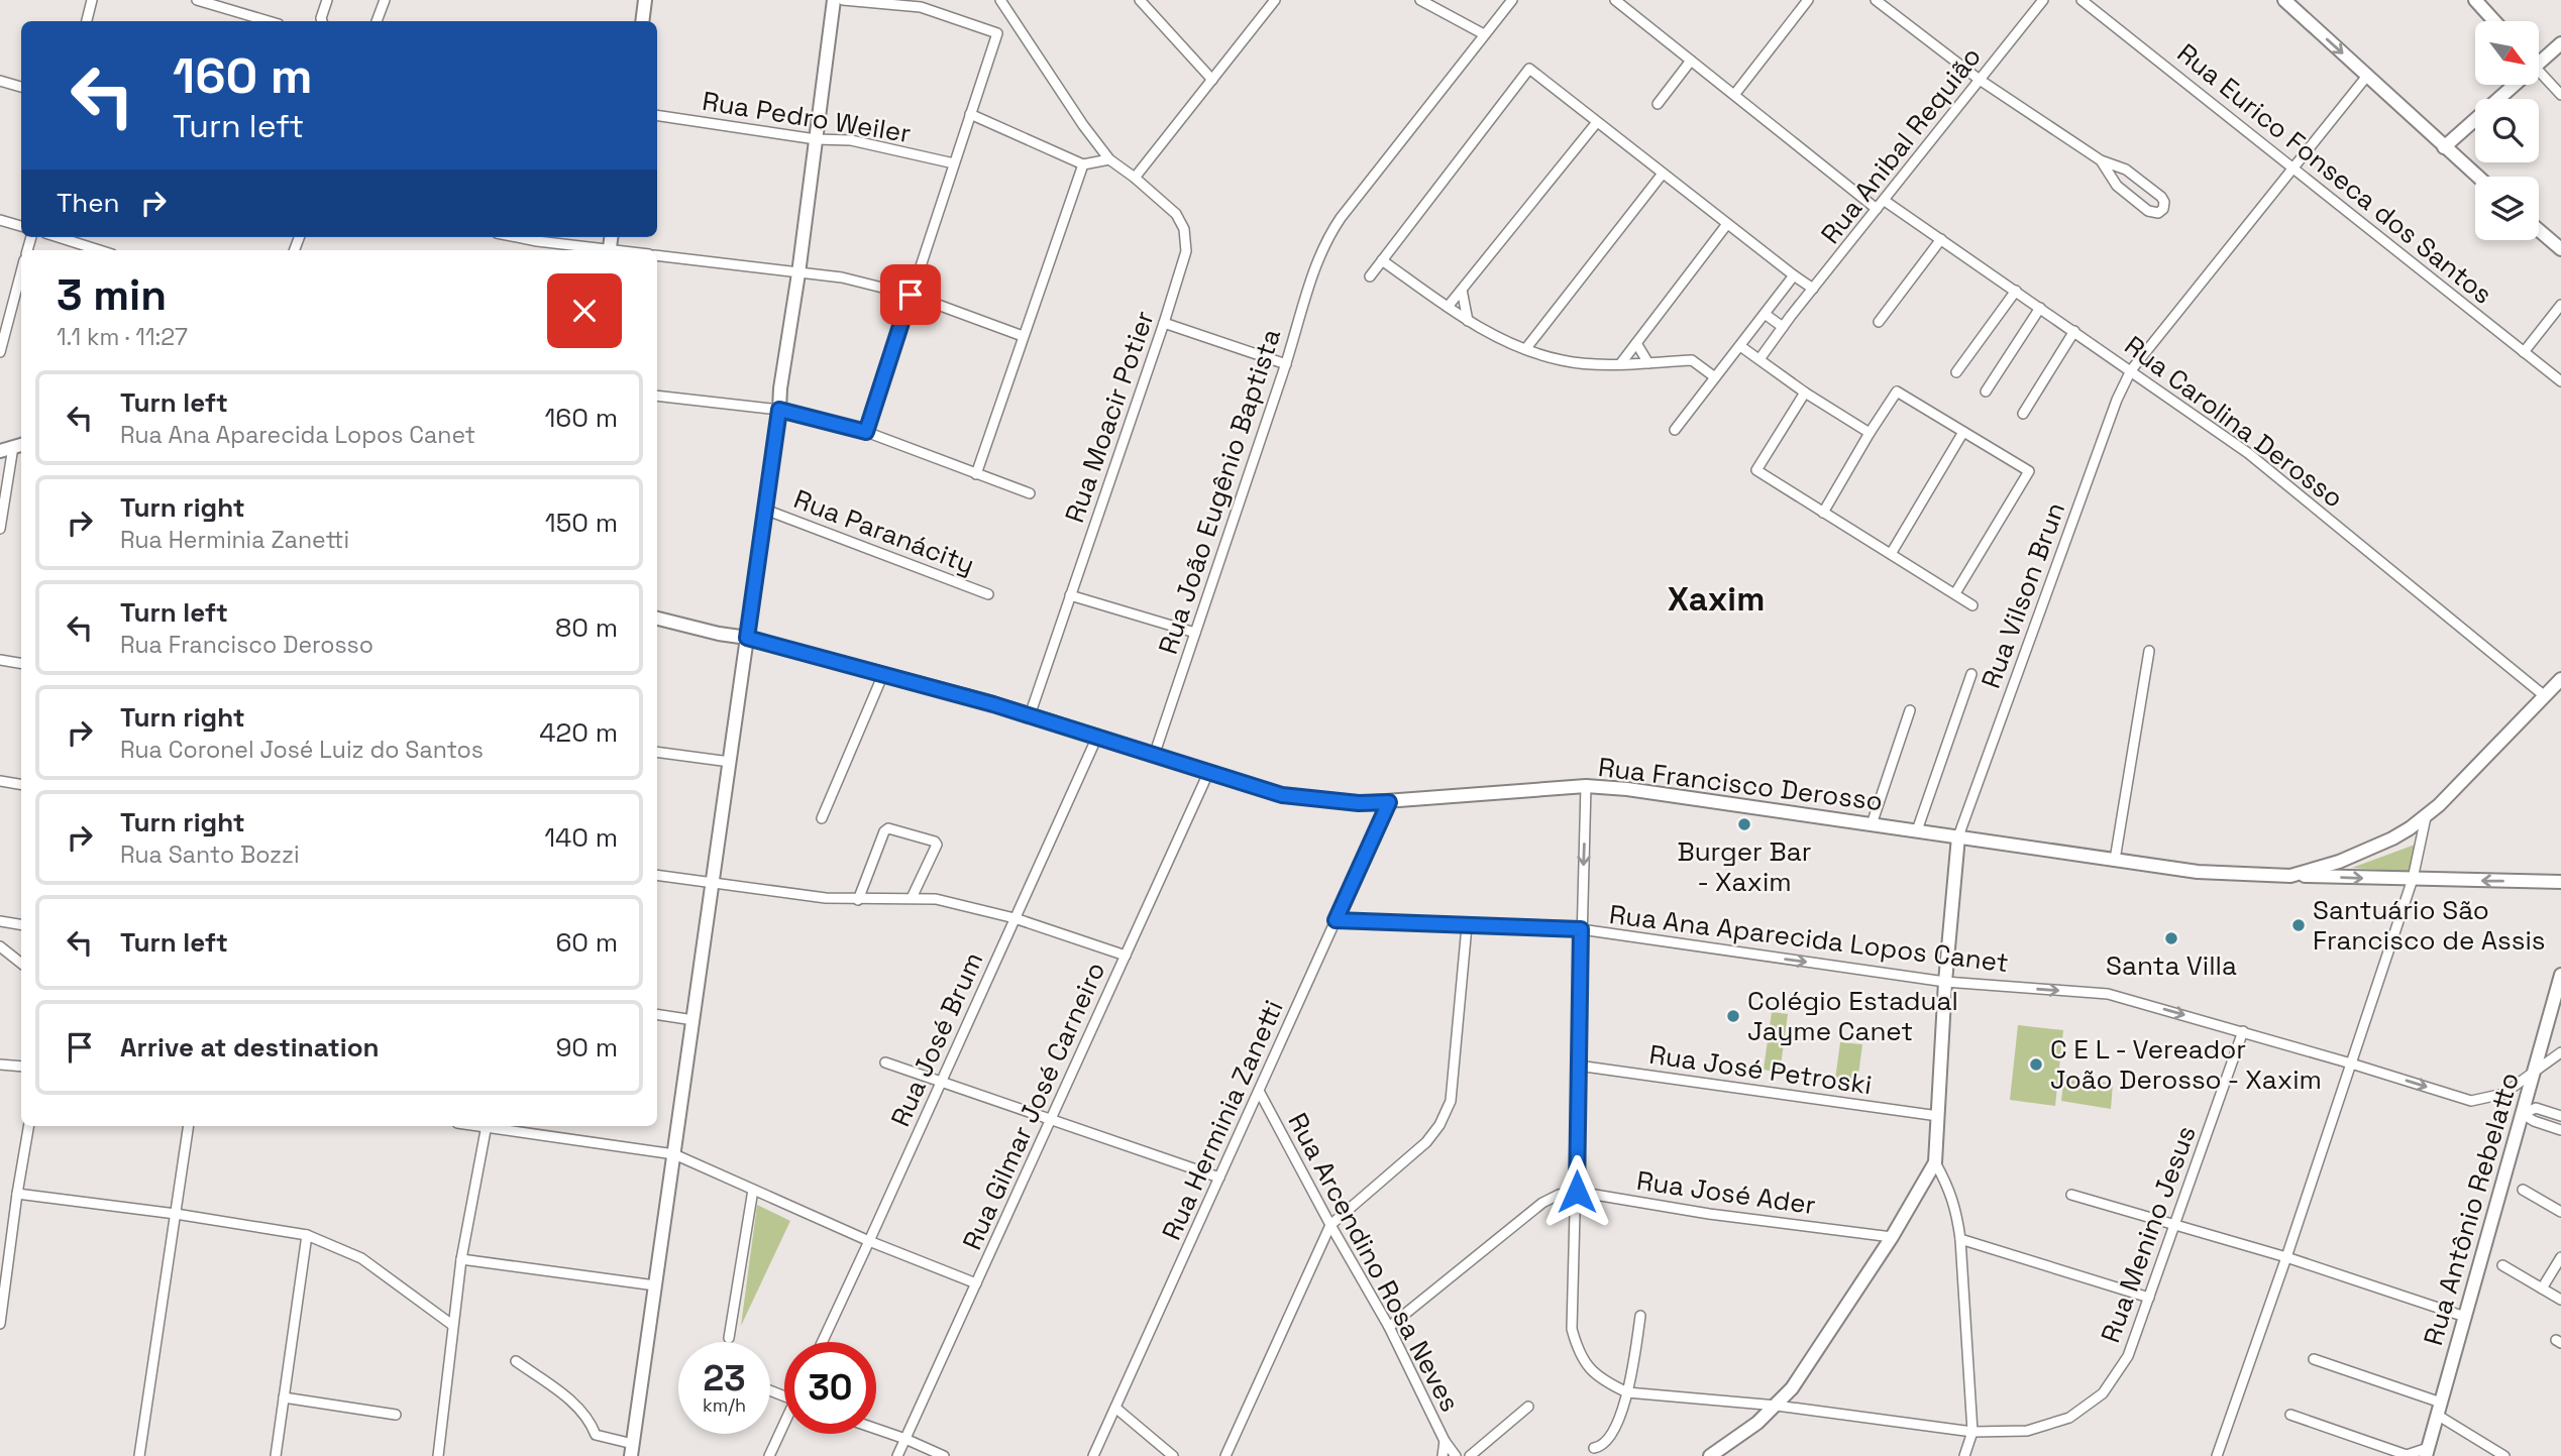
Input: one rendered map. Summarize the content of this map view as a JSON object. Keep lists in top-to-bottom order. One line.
{"streets":{"main road":["Rua Francisco Derosso","Rua Antônio Rebelatto"],"street":["Rua Pedro Weiler","Rua Anibal Requião","Rua Eurico Fonseca dos Santos","Rua Moacir Potier","Rua Carolina Derosso","Rua João Eugênio Baptista","Rua Paranácity","Rua Vilson Brun","Rua Ana Aparecida Lopos Canet","Rua José Brum","Rua José Petroski","Rua Gilmar José Carneiro","Rua Herminia Zanetti","Rua José Ader","Rua Menino Jesus","Rua Arcendino Rosa Neves"]},"crossings":[["Rua Anibal Requião","Rua Carolina Derosso"],["Rua Eurico Fonseca dos Santos","Rua Vilson Brun"],["Rua Moacir Potier","Rua Francisco Derosso"],["Rua Carolina Derosso","Rua Vilson Brun"],["Rua Carolina Derosso","Rua Francisco Derosso"],["Rua João Eugênio Baptista","Rua Francisco Derosso"],["Rua Vilson Brun","Rua Francisco Derosso"],["Rua Francisco Derosso","Rua José Brum"],["Rua Francisco Derosso","Rua Gilmar José Carneiro"],["Rua Francisco Derosso","Rua Herminia Zanetti"],["Rua Ana Aparecida Lopos Canet","Rua Herminia Zanetti"],["Rua Ana Aparecida Lopos Canet","Rua Antônio Rebelatto"],["Rua Ana Aparecida Lopos Canet","Rua Menino Jesus"],["Rua Herminia Zanetti","Rua Arcendino Rosa Neves"],["Rua José Ader","Rua Arcendino Rosa Neves"]],"one_way":["Rua Ana Aparecida Lopos Canet"],"districts":["Xaxim"],"places":["Burger Bar - Xaxim","Santuário São Francisco de Assis","Santa Villa","Colégio Estadual Jayme Canet","C E L - Vereador João Derosso - Xaxim"],"north":"bottom right","page":{"turn":["160 m","Turn left"],"then":"Then","heading":["3 min","1.1 km · 11:27"],"list":[{"name":"Turn left","note":"Rua Ana Aparecida Lopos Canet","value":"160 m"},{"name":"Turn right","note":"Rua Herminia Zanetti","value":"150 m"},{"name":"Turn left","note":"Rua Francisco Derosso","value":"80 m"},{"name":"Turn right","note":"Rua Coronel José Luiz do Santos","value":"420 m"},{"name":"Turn right","note":"Rua Santo Bozzi","value":"140 m"},{"name":"Turn left","value":"60 m"},{"name":"Arrive at destination","value":"90 m"}],"speed":"23 km/h","limit":"30"}}
